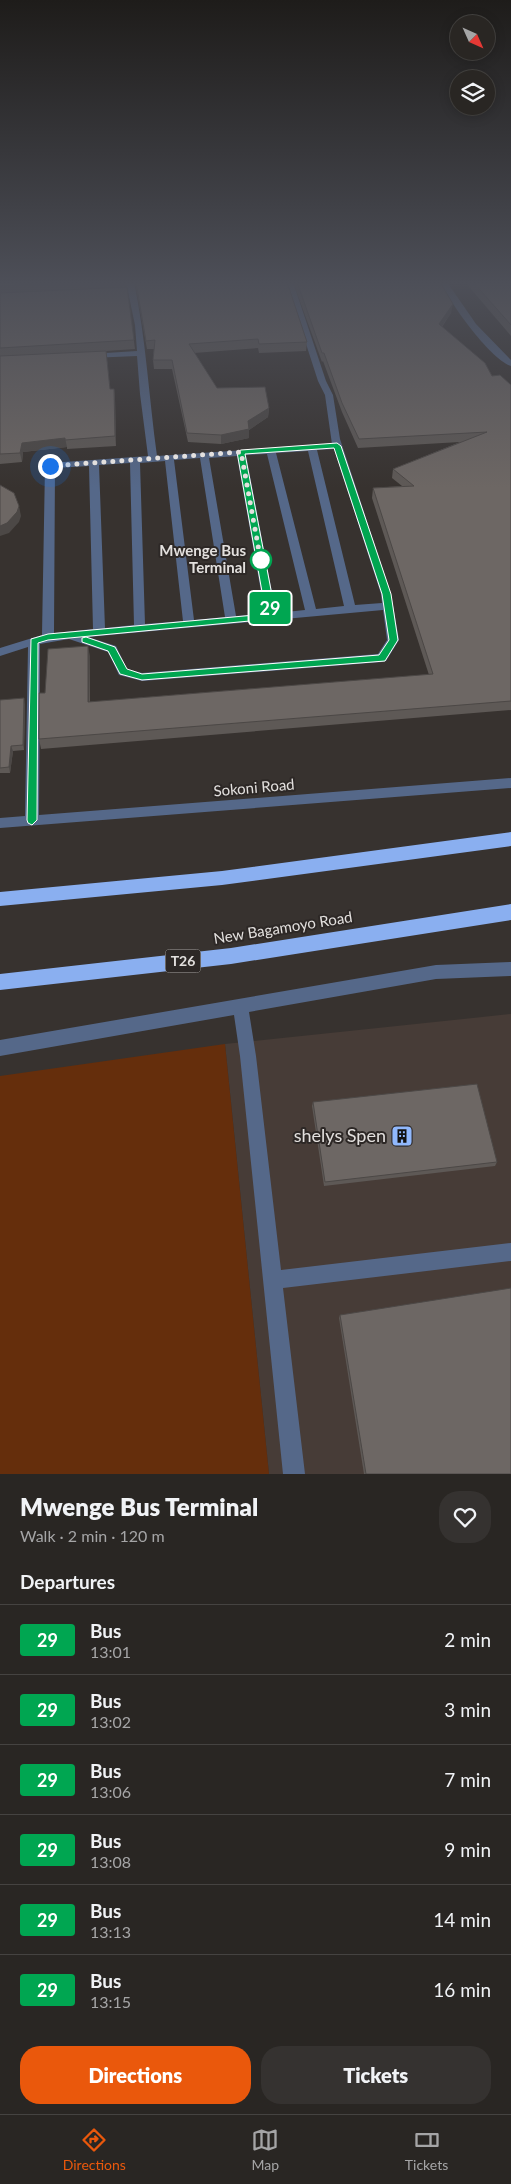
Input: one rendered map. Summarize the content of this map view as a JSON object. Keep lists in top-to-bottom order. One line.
{"streets":{"highway":["New Bagamoyo Road","T26"],"street":["Sokoni Road"]},"places":{"other":["Mwenge Bus Terminal"],"building":["shelys Spen"]},"lines":["bus line 29"],"north":"bottom right","page":{"on_map":"29","heading":[["Mwenge Bus Terminal","Walk · 2 min · 120 m"],"Departures"],"list":[{"mark":"29","name":"Bus","note":"13:01","value":"2 min"},{"mark":"29","name":"Bus","note":"13:02","value":"3 min"},{"mark":"29","name":"Bus","note":"13:06","value":"7 min"},{"mark":"29","name":"Bus","note":"13:08","value":"9 min"},{"mark":"29","name":"Bus","note":"13:13","value":"14 min"},{"mark":"29","name":"Bus","note":"13:15","value":"16 min"}],"buttons":["Directions","Tickets"],"tabs":["Directions","Map","Tickets"]}}
